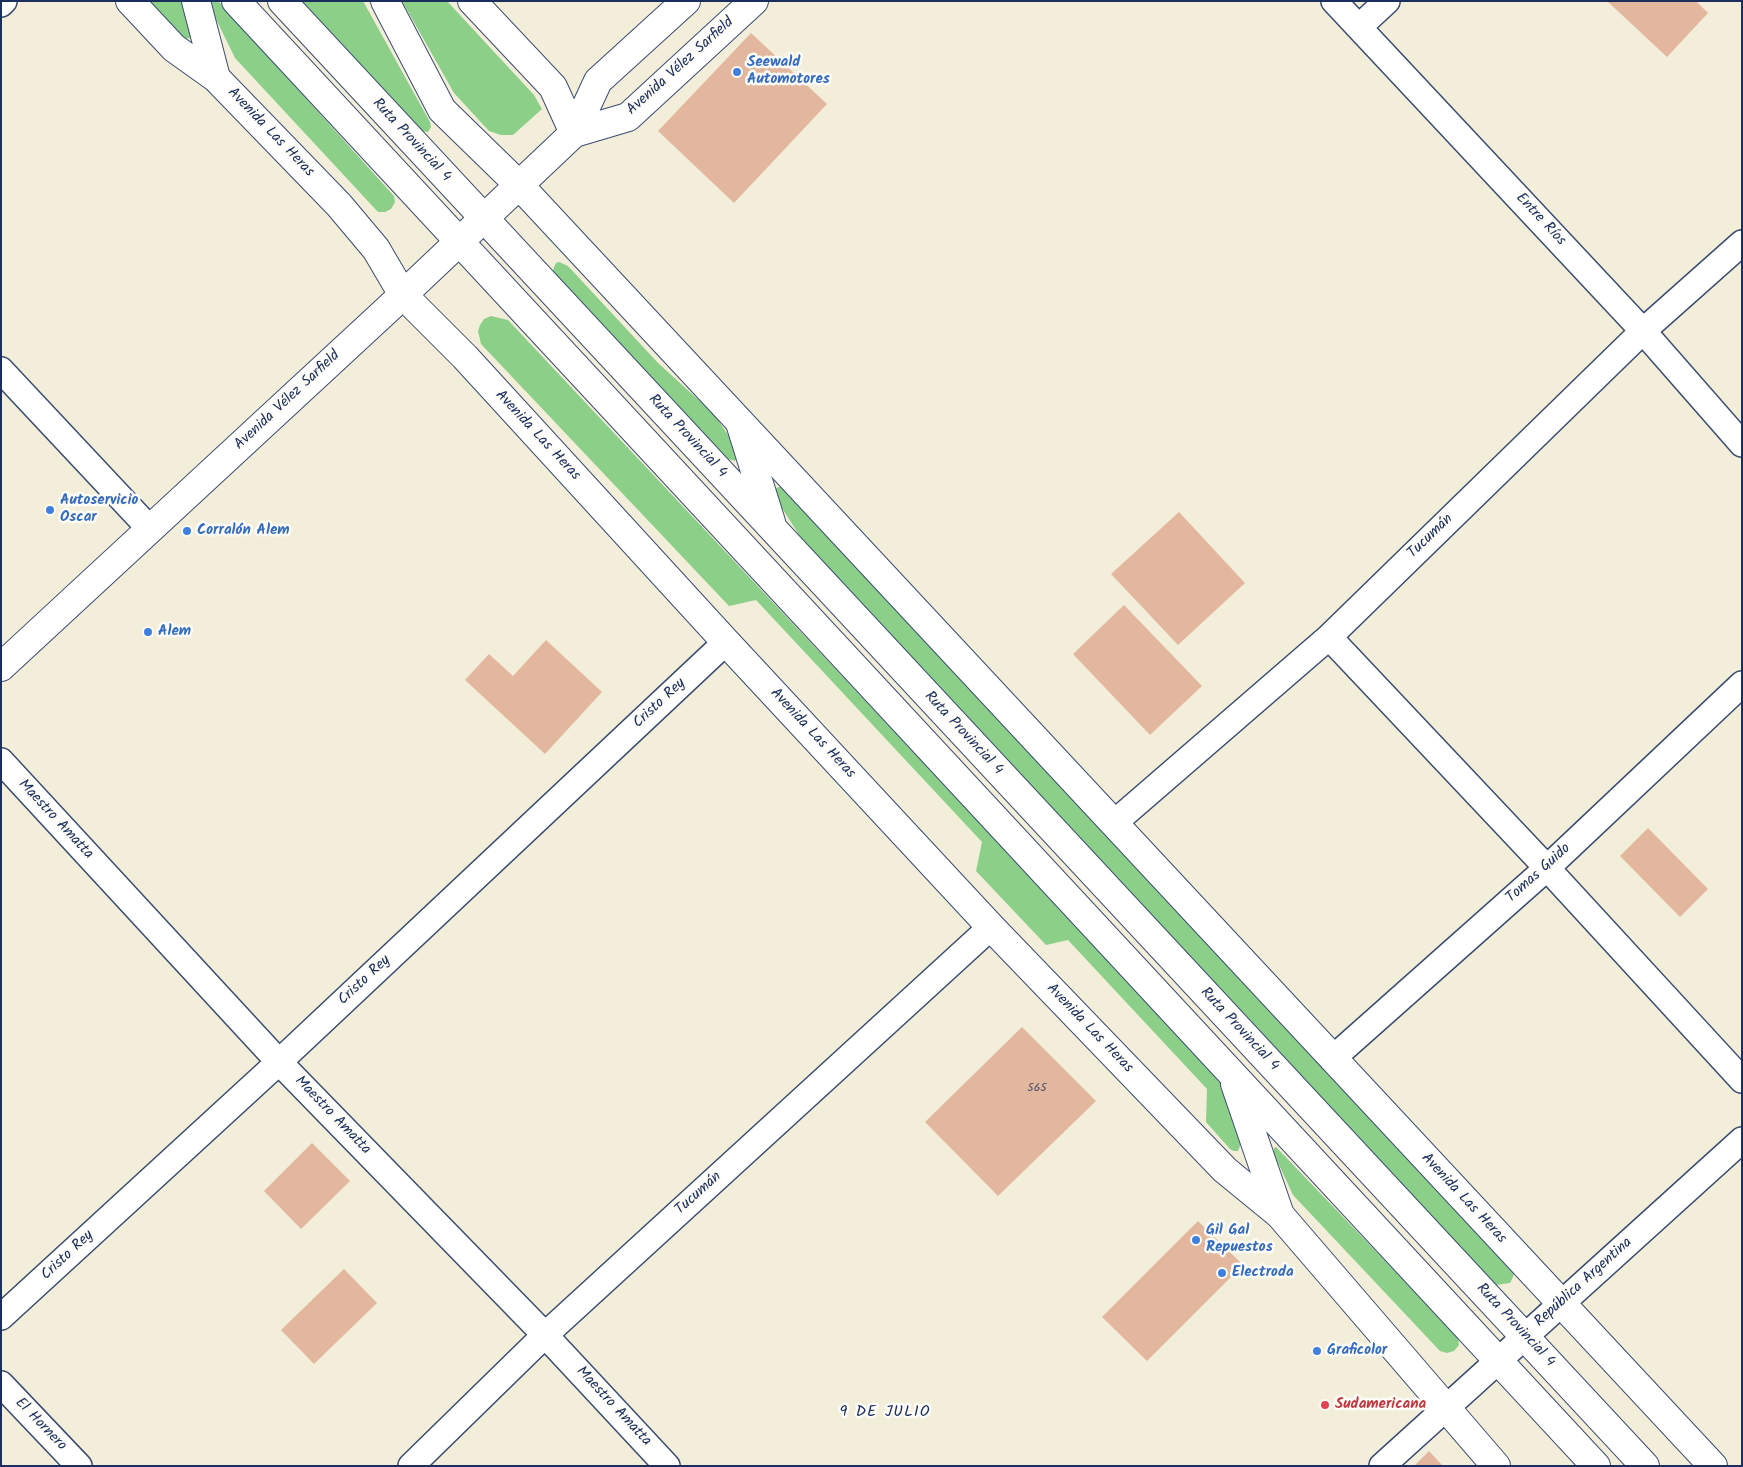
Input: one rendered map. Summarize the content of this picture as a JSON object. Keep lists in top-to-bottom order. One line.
{"streets":{"main road":["Avenida Vélez Sarfield","Avenida Las Heras","Ruta Provincial 4"],"street":["Entre Ríos","Tucumán","Cristo Rey","Maestro Amatta","Tomas Guido","República Argentina","El Hornero"]},"crossings":[["Avenida Vélez Sarfield","Avenida Las Heras"],["Avenida Vélez Sarfield","Ruta Provincial 4"],["Avenida Las Heras","Tucumán"],["Avenida Las Heras","Cristo Rey"],["Avenida Las Heras","Tomas Guido"],["Avenida Las Heras","República Argentina"],["Ruta Provincial 4","República Argentina"],["Entre Ríos","Tucumán"],["Tucumán","Maestro Amatta"],["Cristo Rey","Maestro Amatta"]],"districts":["9 DE JULIO"],"places":["Seewald Automotores","Autoservicio Oscar","Corralón Alem","Alem","Gil Gal Repuestos","Electroda","Graficolor","Sudamericana"],"house_numbers":["565"]}
